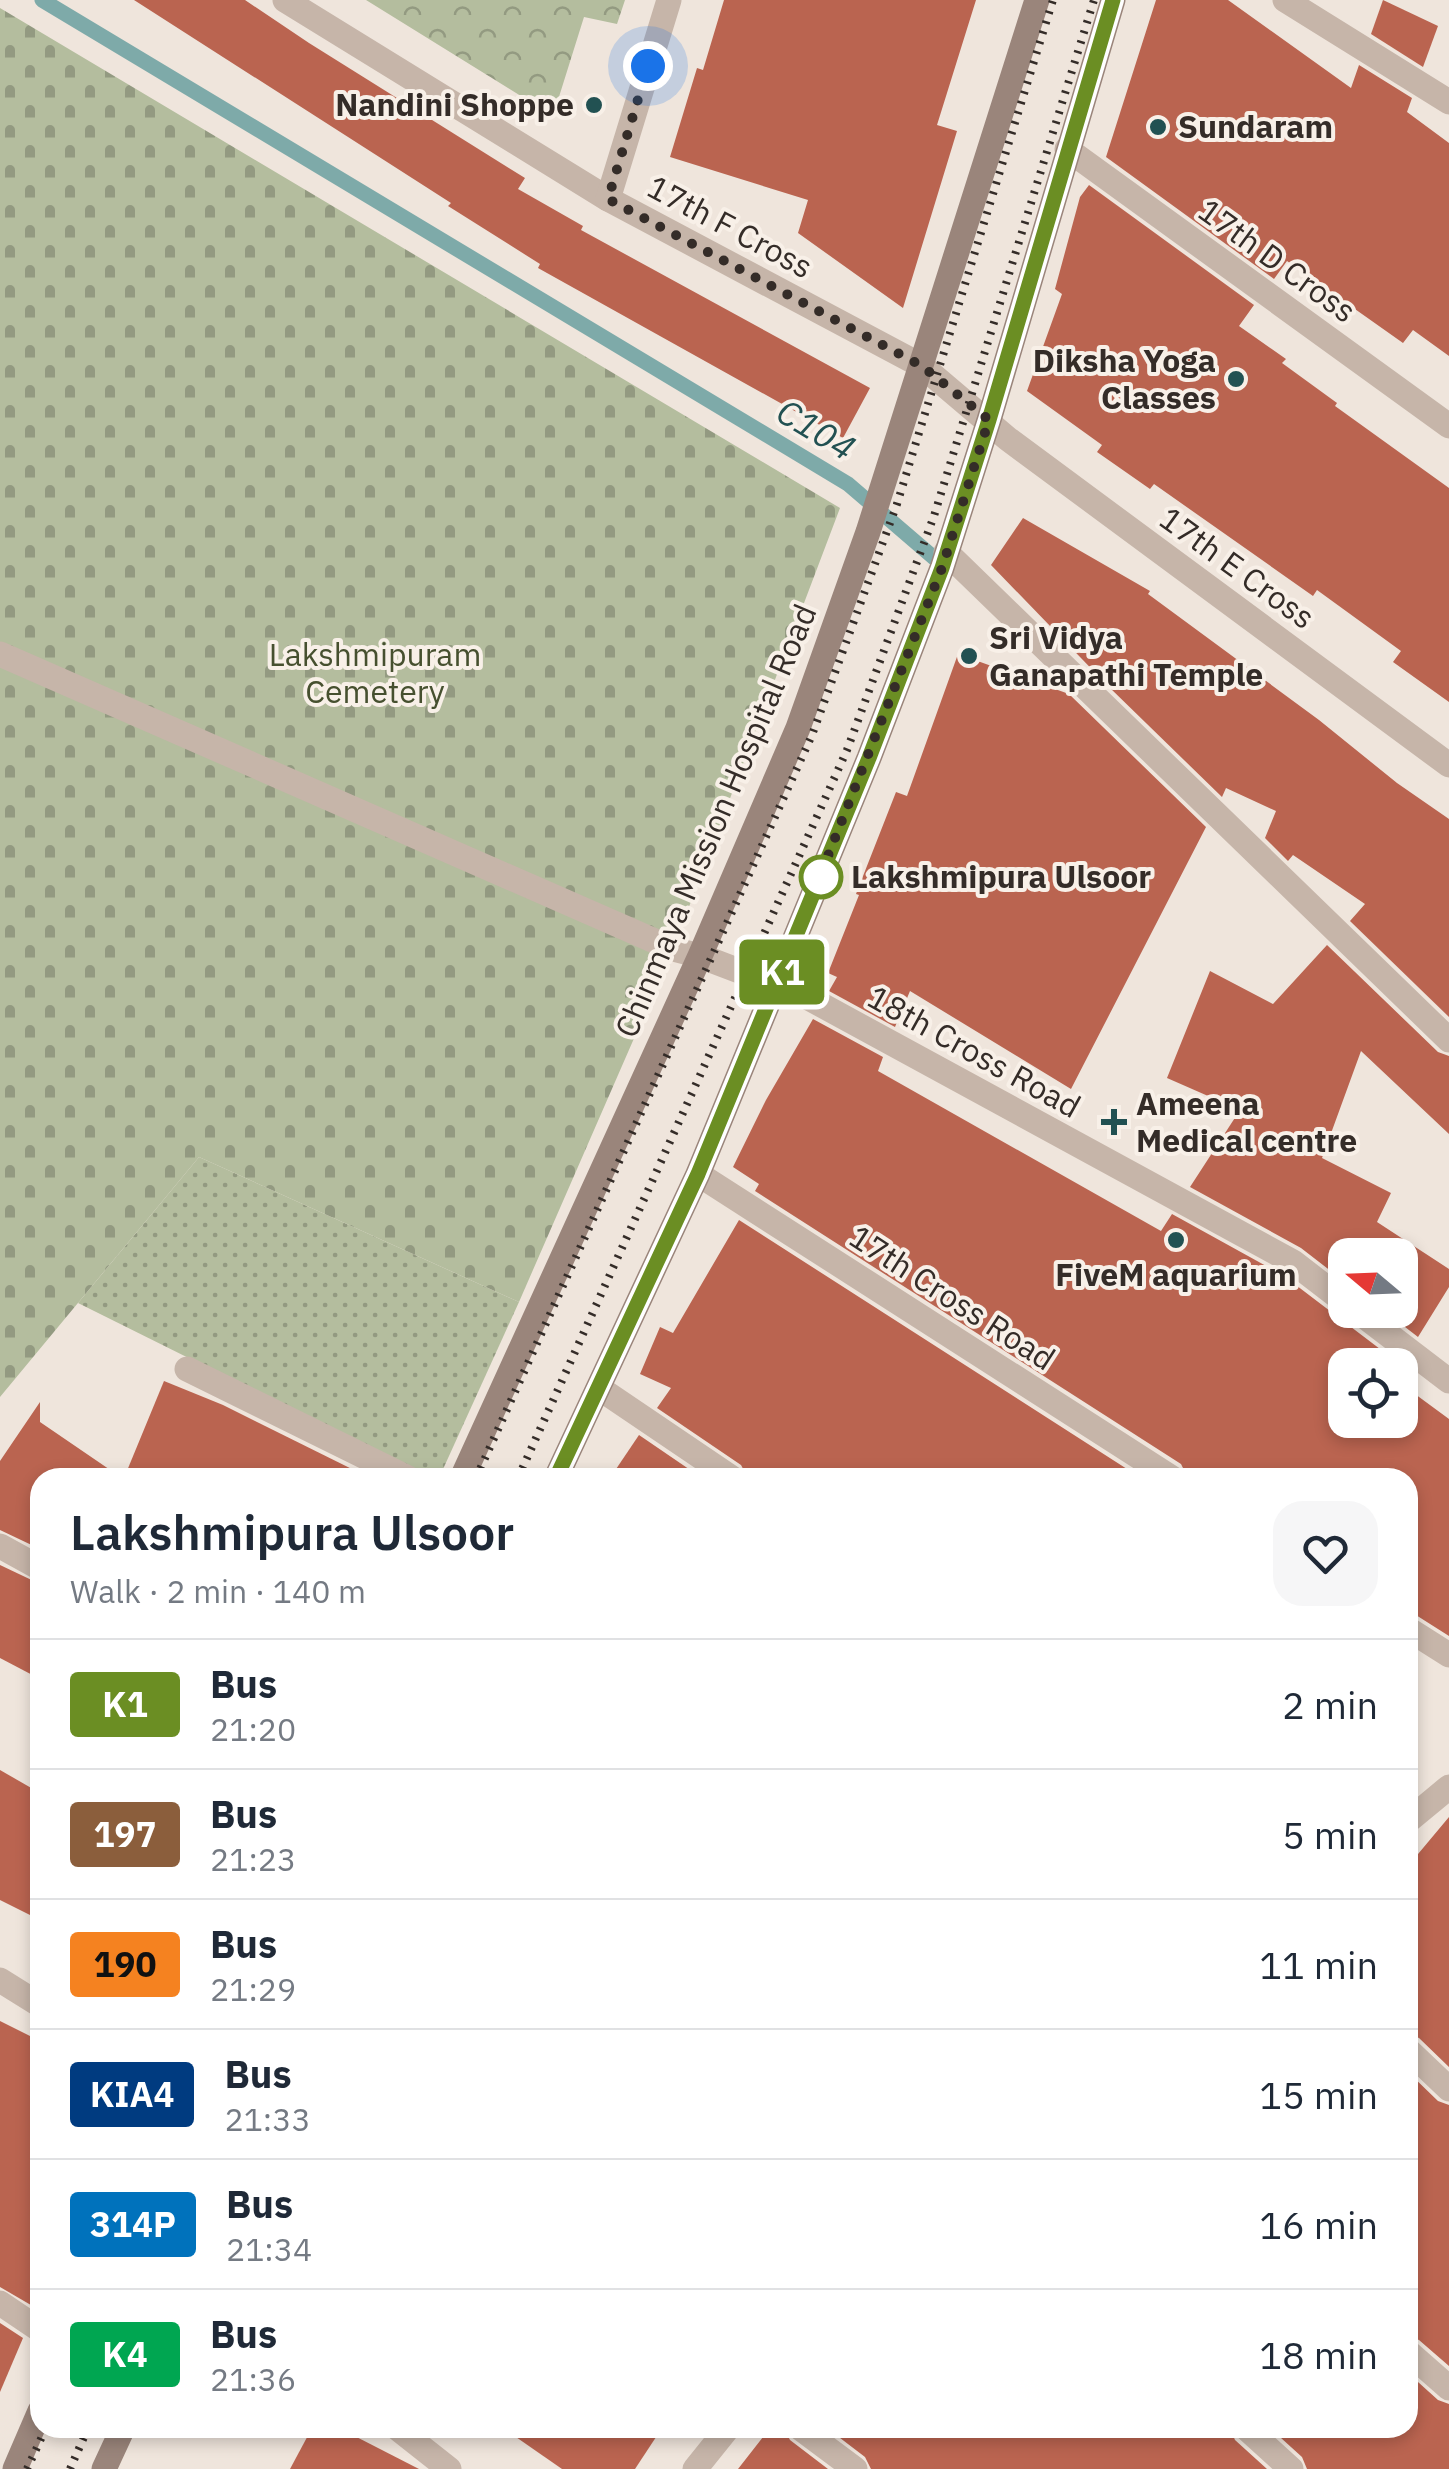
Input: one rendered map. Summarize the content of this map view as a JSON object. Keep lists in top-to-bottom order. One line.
{"streets":{"main road":["Chinmaya Mission Hospital Road"],"street":["17th F Cross","17th D Cross","17th E Cross","18th Cross Road","17th Cross Road"]},"crossings":[["17th F Cross","17th E Cross"],["17th F Cross","Chinmaya Mission Hospital Road"],["Chinmaya Mission Hospital Road","18th Cross Road"]],"water":["C104"],"parks":["Lakshmipuram Cemetery"],"places":{"other":["Nandini Shoppe","Sundaram","Diksha Yoga Classes","Sri Vidya Ganapathi Temple","Lakshmipura Ulsoor","FiveM aquarium"],"health":["Ameena Medical centre"]},"lines":["bus line K1"],"north":"left","page":{"on_map":"K1","heading":["Lakshmipura Ulsoor","Walk · 2 min · 140 m"],"list":[{"mark":"K1","name":"Bus","note":"21:20","value":"2 min"},{"mark":"197","name":"Bus","note":"21:23","value":"5 min"},{"mark":"190","name":"Bus","note":"21:29","value":"11 min"},{"mark":"KIA4","name":"Bus","note":"21:33","value":"15 min"},{"mark":"314P","name":"Bus","note":"21:34","value":"16 min"},{"mark":"K4","name":"Bus","note":"21:36","value":"18 min"}]}}
